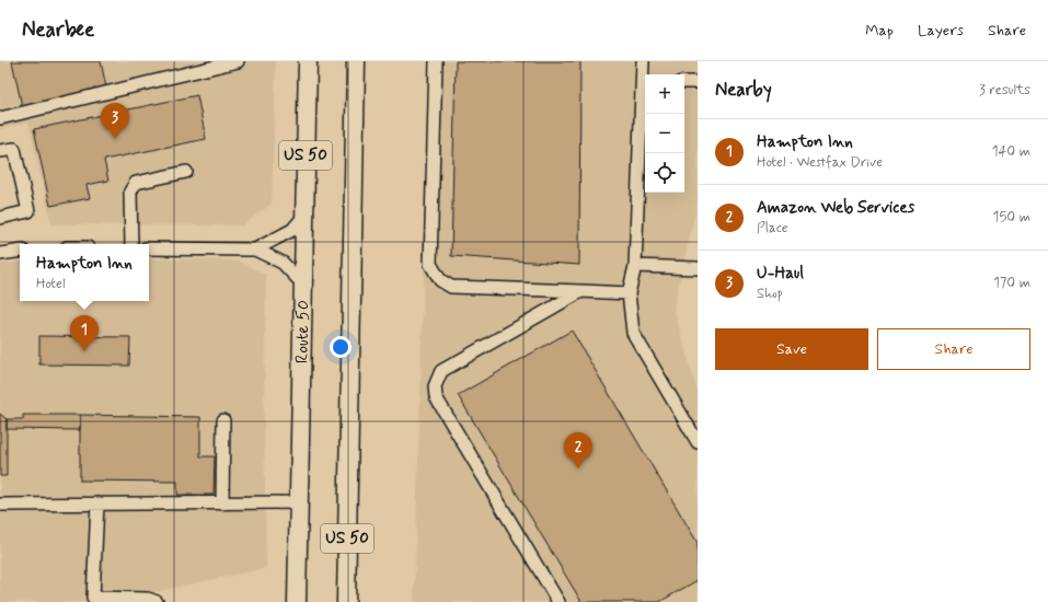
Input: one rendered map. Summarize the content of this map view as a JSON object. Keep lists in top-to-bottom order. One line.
{"streets":{"highway":["US 50","Route 50"]},"page":{"header":"Nearbee","nav":["Map","Layers","Share"],"heading":["Nearby","3 results"],"map_buttons":["+","−"],"pins":["3","1","2"],"list":[{"mark":"1","name":"Hampton Inn","note":"Hotel · Westfax Drive","value":"140 m"},{"mark":"2","name":"Amazon Web Services","note":"Place","value":"150 m"},{"mark":"3","name":"U-Haul","note":"Shop","value":"170 m"}],"popup":["Hampton Inn","Hotel"],"buttons":["Save","Share"]}}
